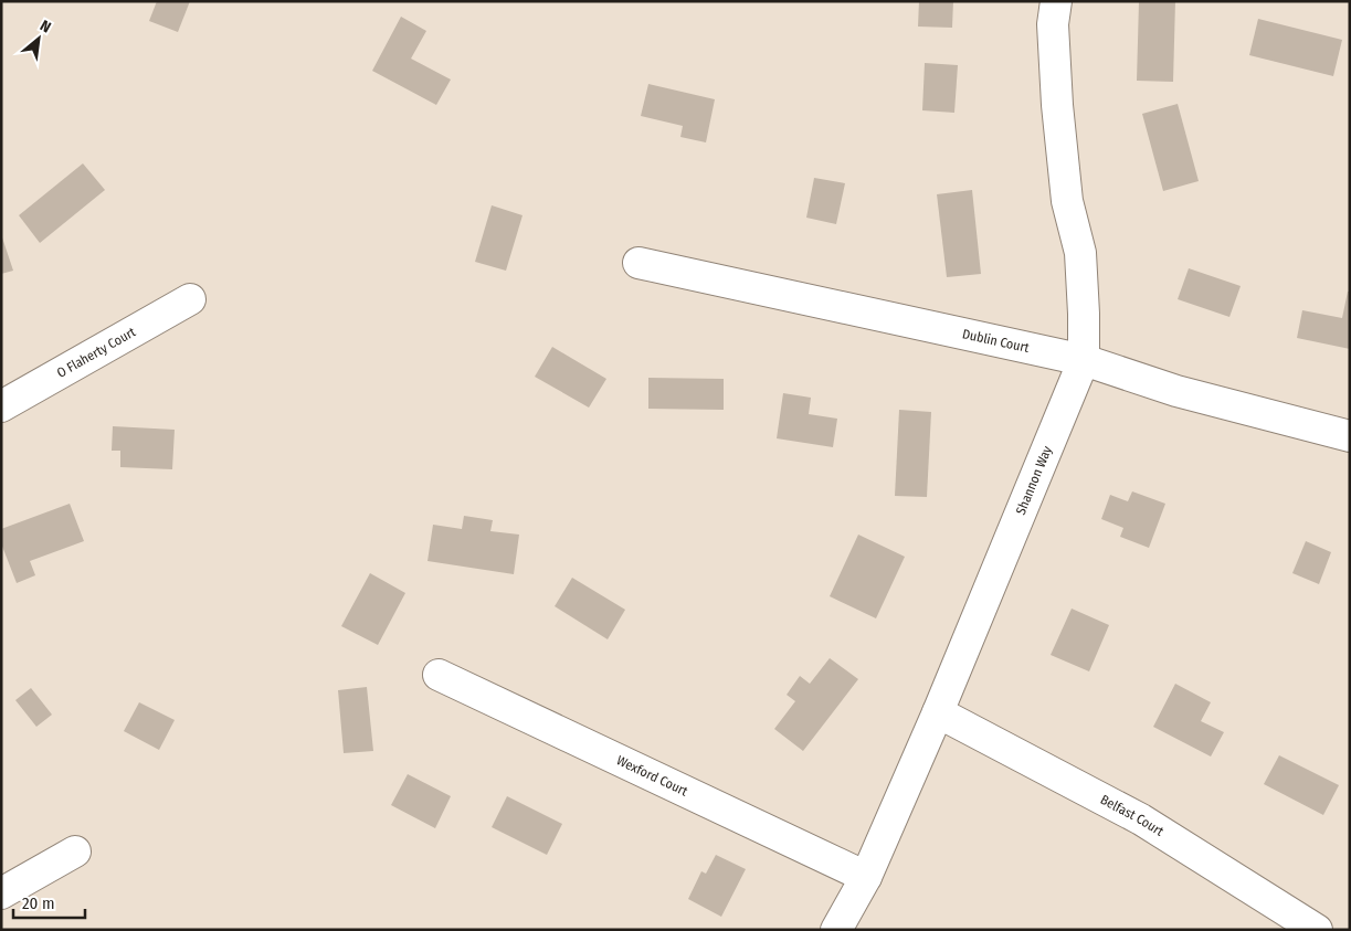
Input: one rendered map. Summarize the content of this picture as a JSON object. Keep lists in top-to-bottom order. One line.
{"streets":{"street":["Dublin Court","O Flaherty Court","Shannon Way","Wexford Court","Belfast Court"]},"crossings":[["Dublin Court","Shannon Way"],["Shannon Way","Wexford Court"],["Shannon Way","Belfast Court"]],"scale_bar":"20 m","north":"top right"}
